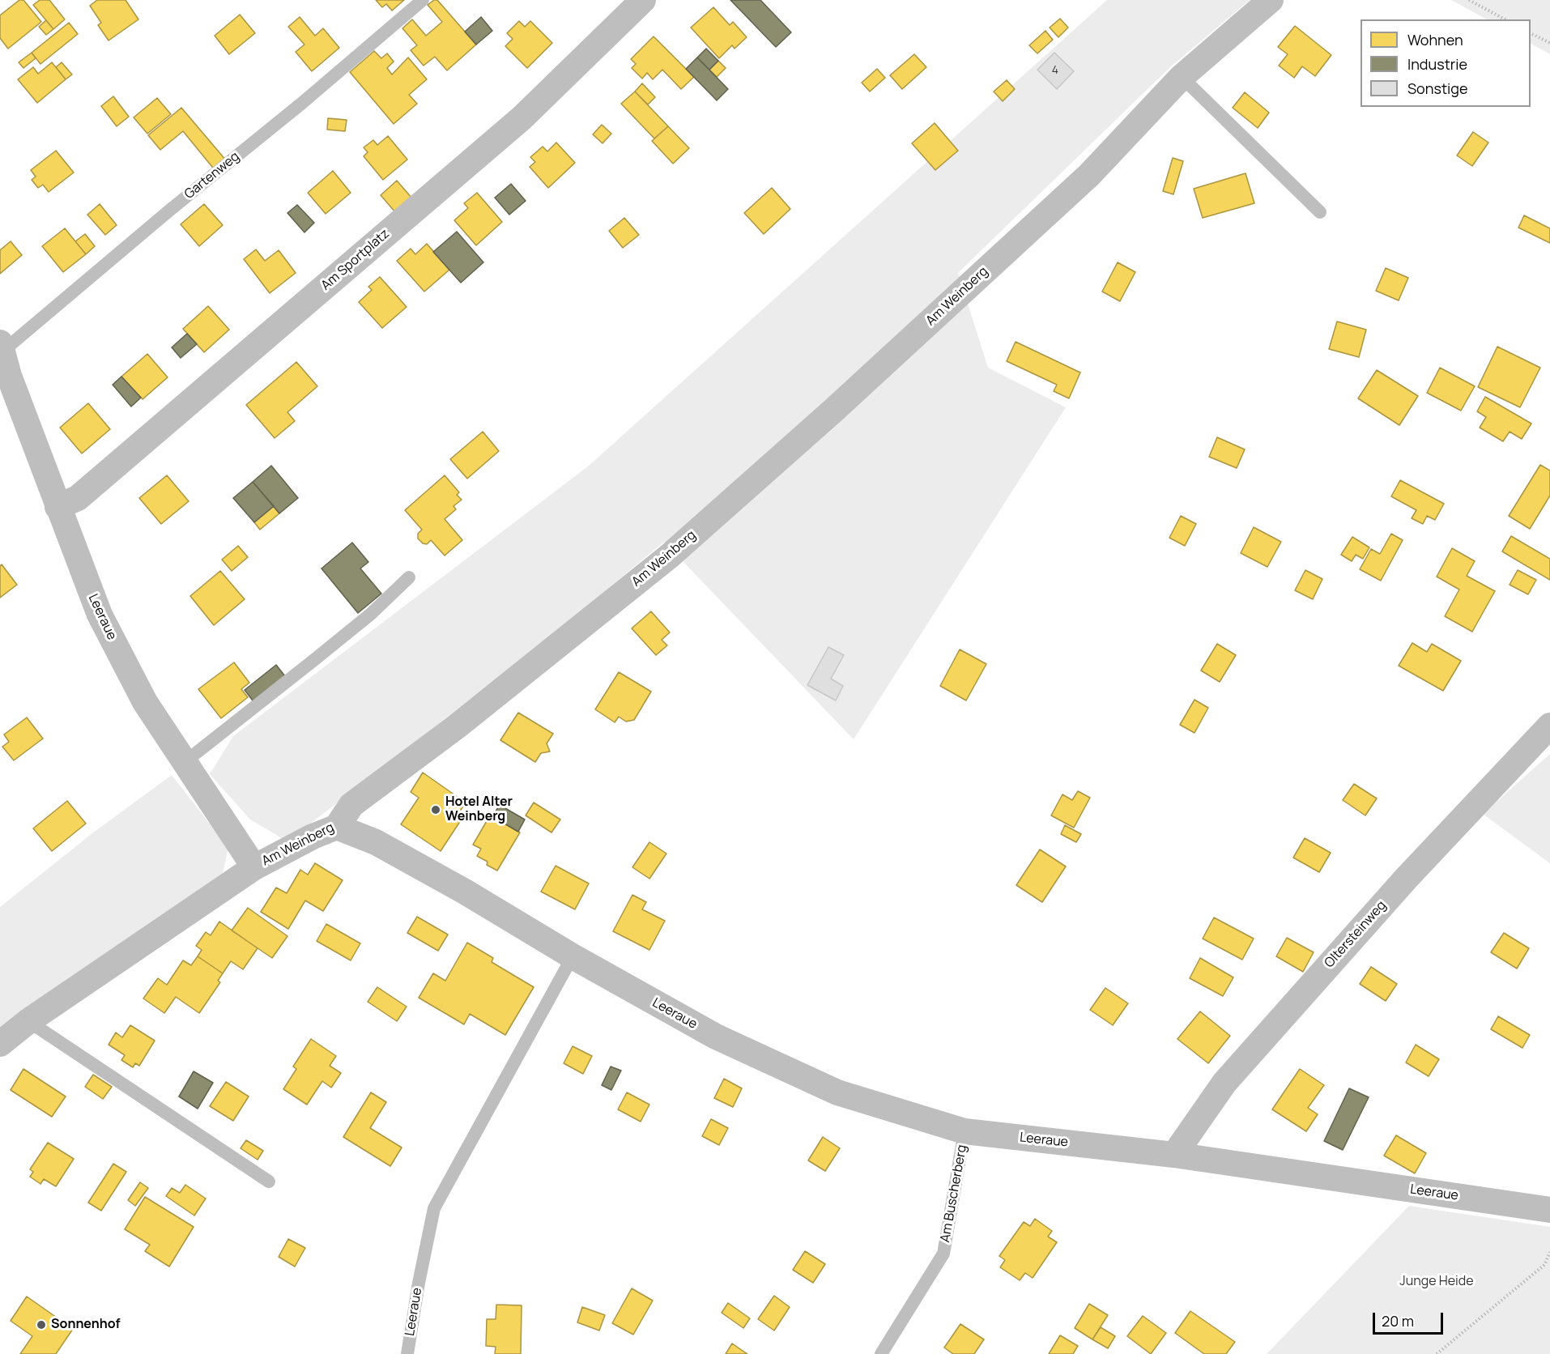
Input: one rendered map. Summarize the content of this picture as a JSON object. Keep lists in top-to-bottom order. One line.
{"streets":{"street":["Am Sportplatz","Am Weinberg","Leeraue","Oltersteinweg"],"lane":["Gartenweg","Am Buscherberg"]},"crossings":[["Gartenweg","Leeraue"],["Am Sportplatz","Leeraue"],["Am Weinberg","Leeraue"],["Leeraue","Oltersteinweg"],["Leeraue","Am Buscherberg"]],"parks":["Junge Heide"],"places":["Hotel Alter Weinberg","Sonnenhof"],"house_numbers":["4"],"legend":["Wohnen","Industrie","Sonstige"],"scale_bar":"20 m"}
